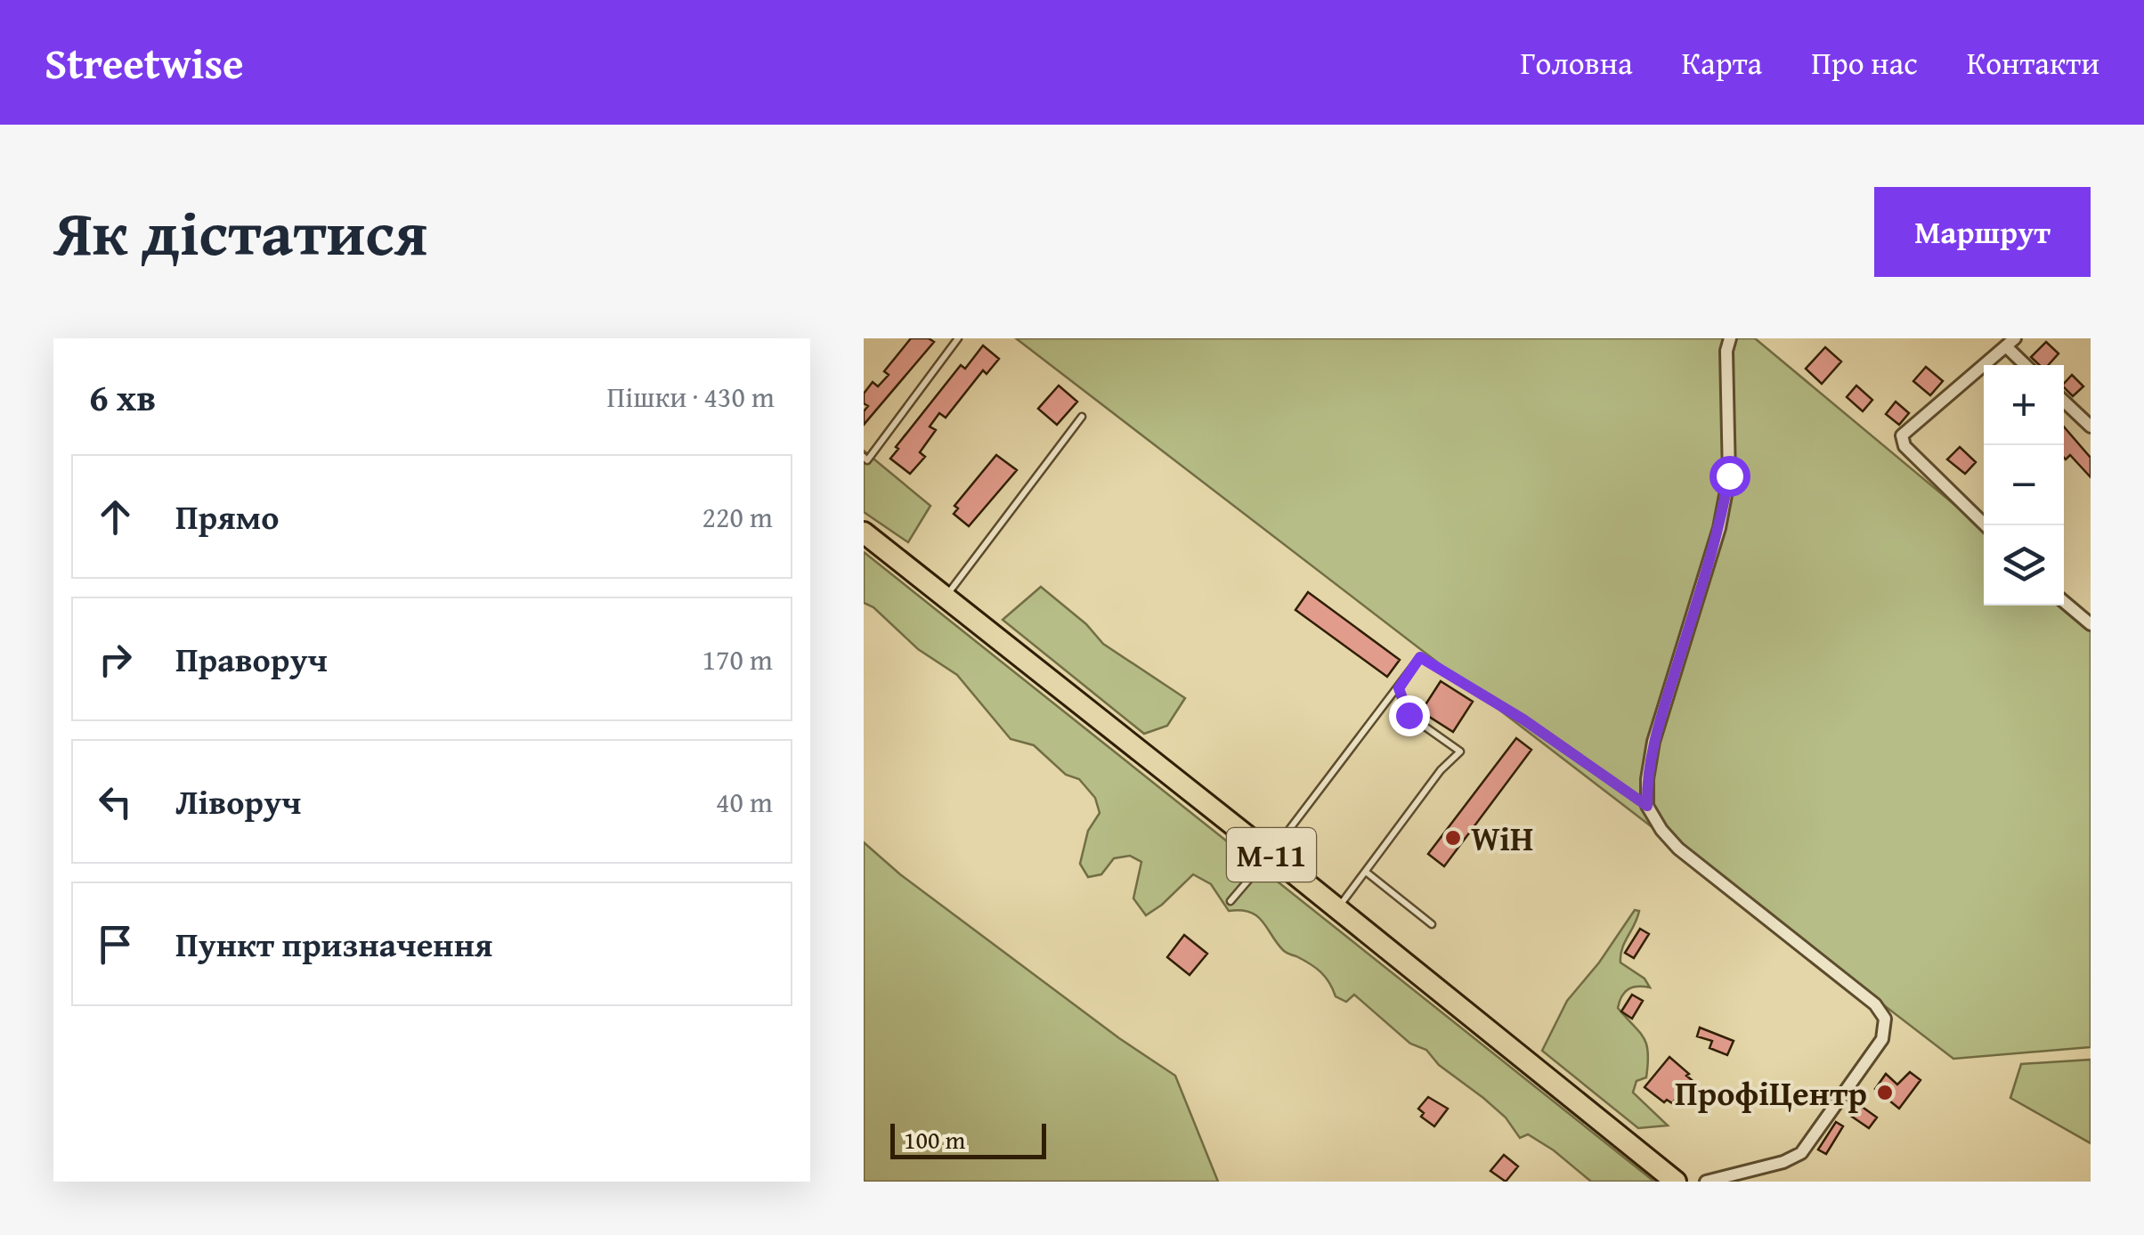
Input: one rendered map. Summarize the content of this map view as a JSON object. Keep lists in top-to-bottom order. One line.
{"streets":{"highway":["М-11"]},"places":["WiH","ПрофіЦентр"],"scale_bar":"100 m","page":{"header":"Streetwise","nav":["Головна","Карта","Про нас","Контакти"],"title":"Як дістатися","buttons":"Маршрут","heading":["6 хв","Пішки · 430 m"],"map_buttons":["+","−"],"list":[["Прямо","220 m"],["Праворуч","170 m"],["Ліворуч","40 m"],"Пункт призначення"],"scale":"100 m"}}
